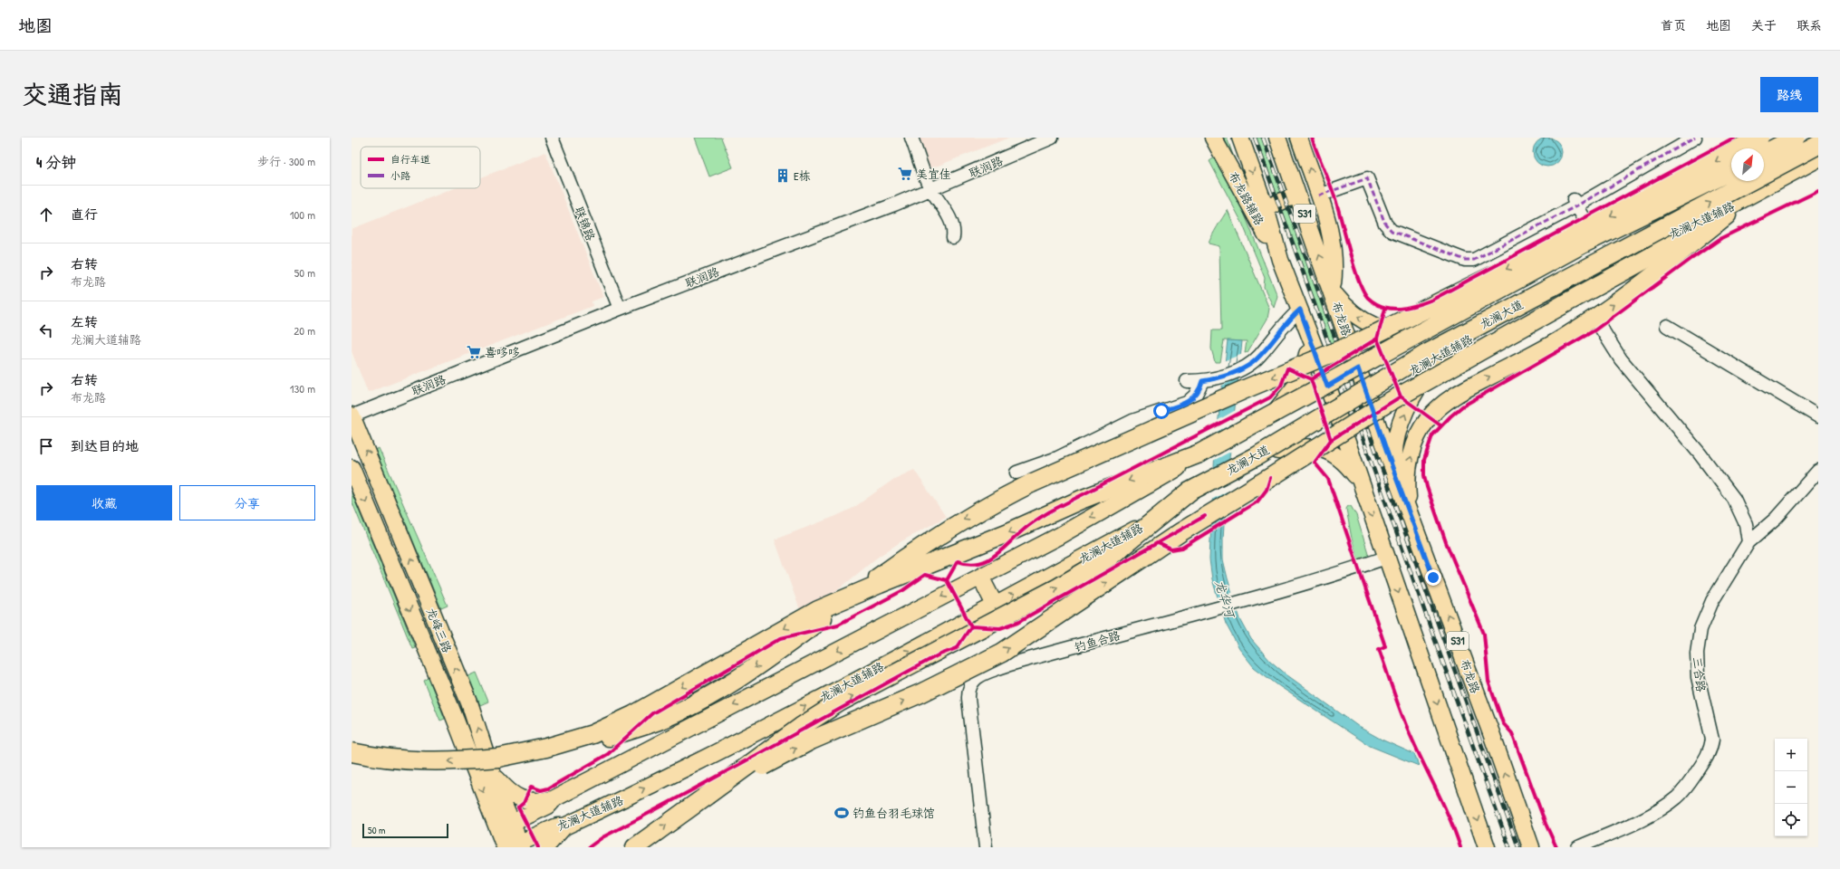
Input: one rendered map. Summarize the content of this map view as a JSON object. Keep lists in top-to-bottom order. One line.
{"streets":{"highway":["龙澜大道"],"main road":["布龙路辅路","S31","龙澜大道辅路","布龙路","龙峰三路"],"street":["联润路","联锦路","钓鱼合路","三合路"]},"crossings":[["联润路","联锦路"],["联润路","龙峰三路"],["龙澜大道辅路","龙澜大道"],["龙澜大道辅路","布龙路"],["龙澜大道辅路","龙峰三路"]],"water":["龙华河"],"places":{"supermarket":["美宜佳","喜哆哆"],"building":["E栋"],"sports":["钓鱼台羽毛球馆"]},"legend":["自行车道","小路"],"scale_bar":"50 m","north":"top right","page":{"header":"地图","nav":["首页","地图","关于","联系"],"title":"交通指南","buttons":["路线",["收藏","分享"]],"heading":["4 分钟","步行 · 300 m"],"list":[["直行","100 m"],["右转","布龙路","50 m"],["左转","龙澜大道辅路","20 m"],["右转","布龙路","130 m"],"到达目的地"],"map_buttons":["+","−"],"scale":"50 m"}}
